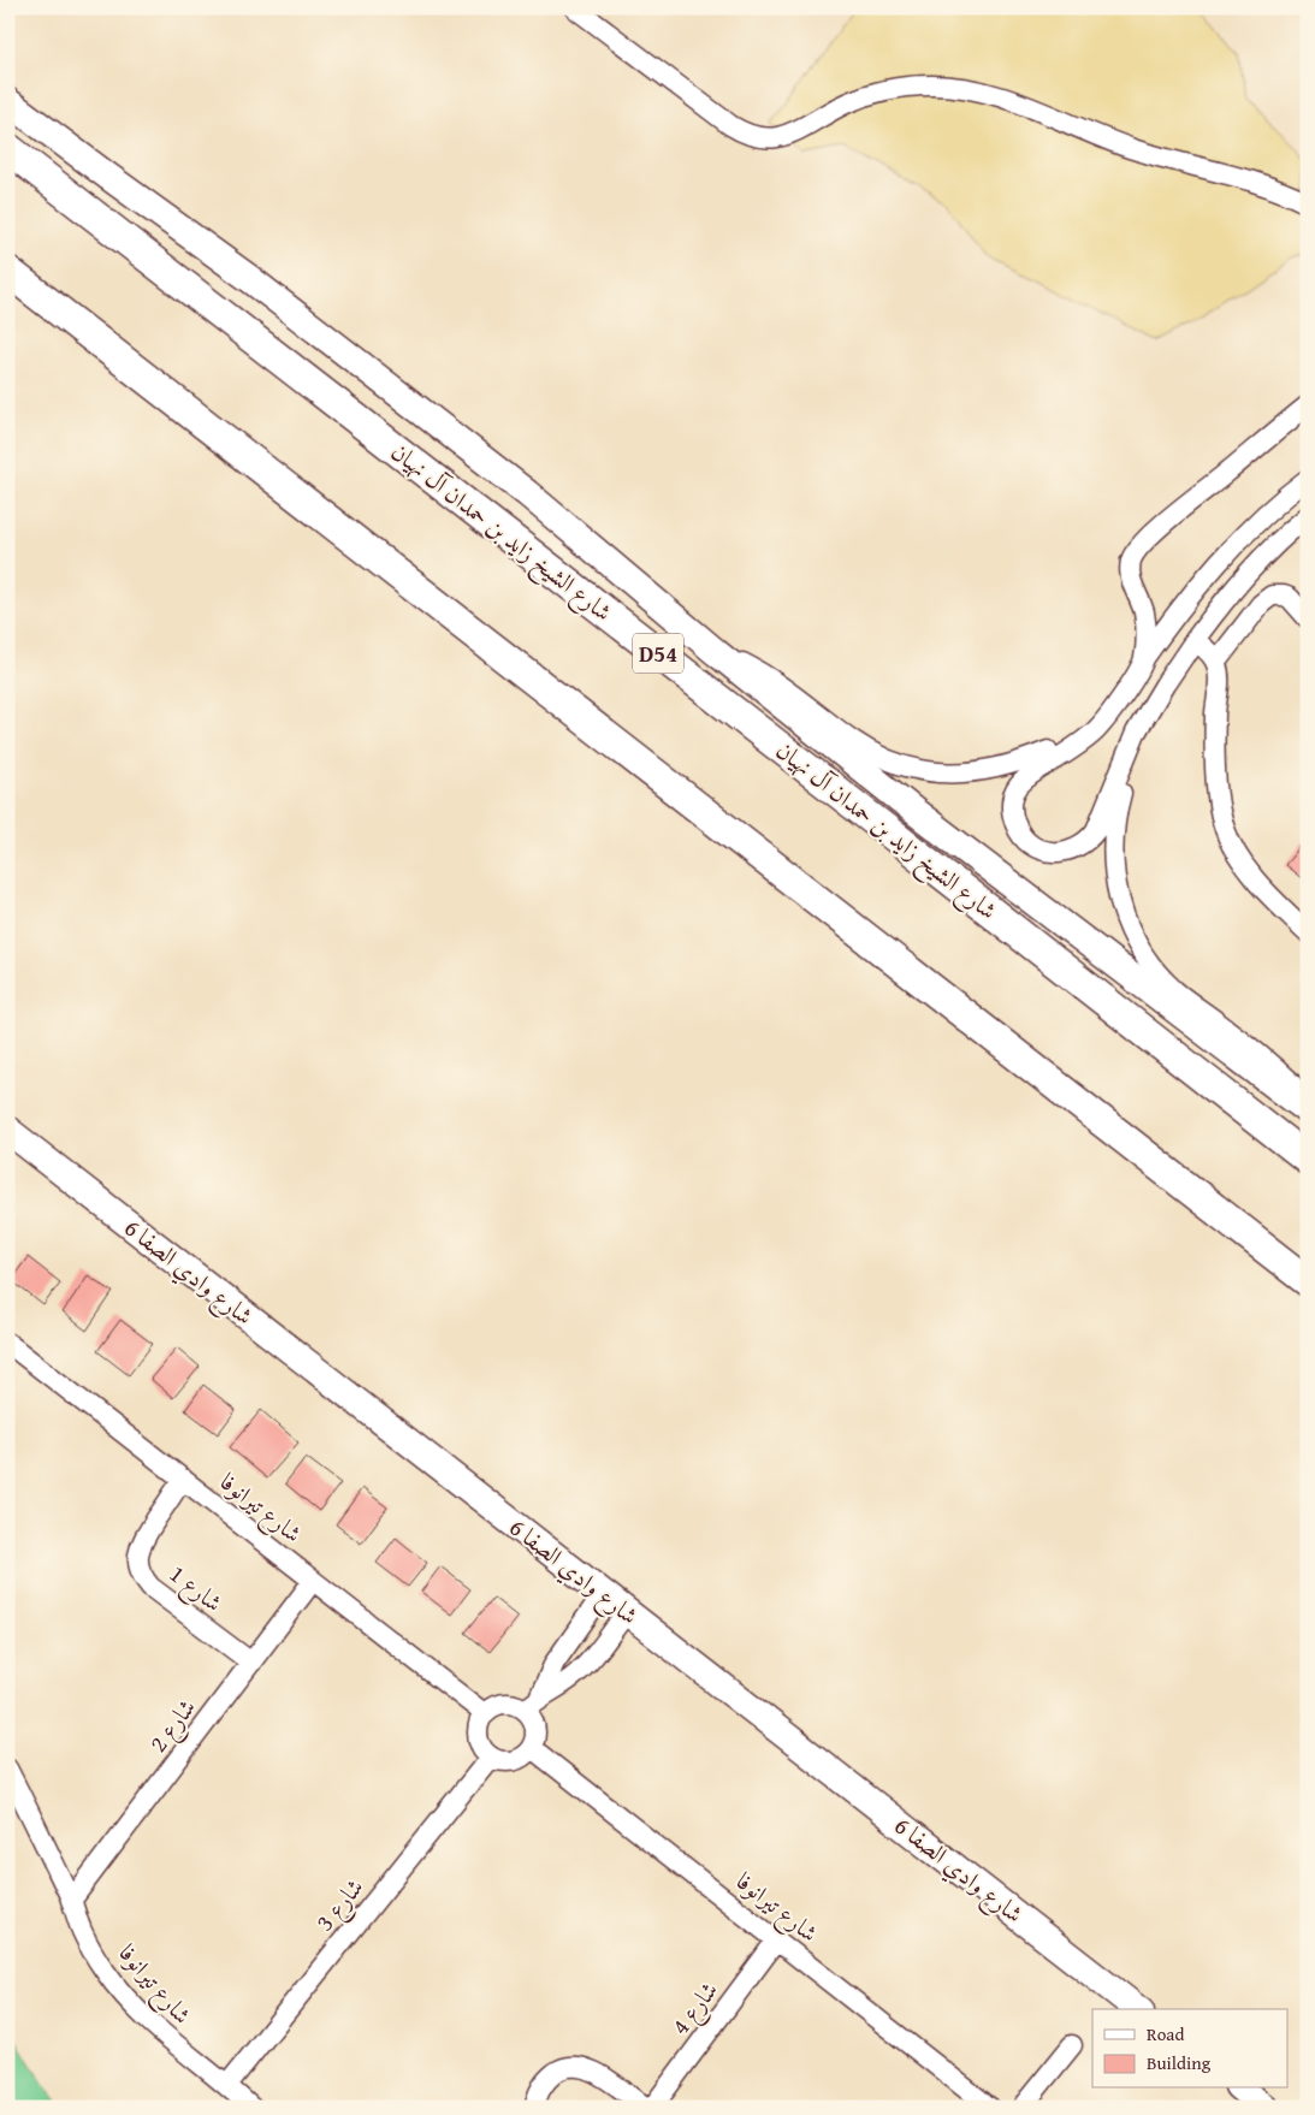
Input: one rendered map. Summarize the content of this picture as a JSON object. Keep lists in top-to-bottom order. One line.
{"streets":{"main road":["شارع الشيخ زايد بن حمدان آل نهيان","D54"],"street":["شارع وادي الصفا 6","شارع تيرانوفا","شارع 1","شارع 2","شارع 3","شارع 4"]},"crossings":[["شارع تيرانوفا","شارع 1"],["شارع تيرانوفا","شارع 2"],["شارع تيرانوفا","شارع 3"],["شارع تيرانوفا","شارع 4"],["شارع 1","شارع 2"]],"legend":["Road","Building"]}
